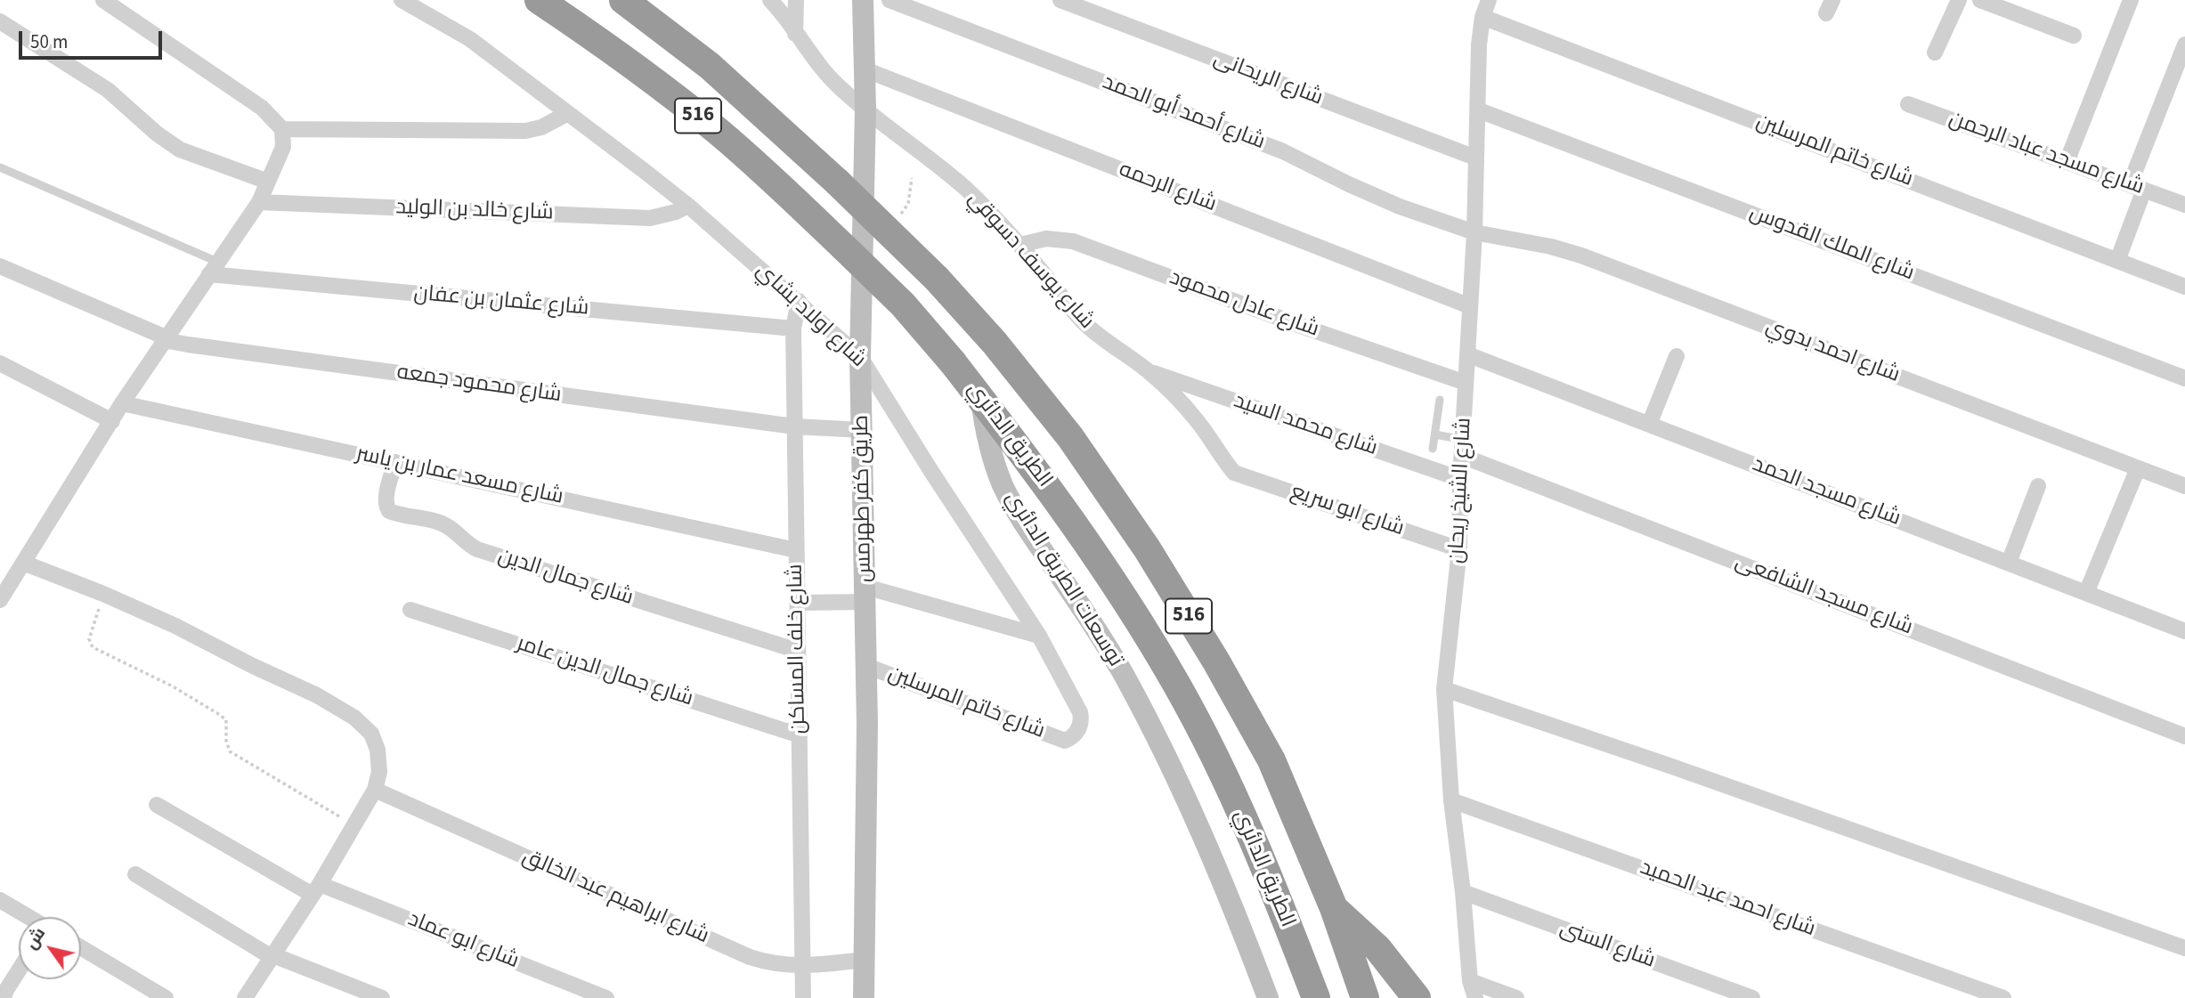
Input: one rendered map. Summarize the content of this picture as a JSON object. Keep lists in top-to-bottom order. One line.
{"streets":{"highway":["516","الطريق الدائري"],"street":["شارع الريحانى","شارع أحمد أبو الحمد","شارع خاتم المرسلين","شارع مسجد عباد الرحمن","شارع الرحمه","شارع خالد بن الوليد","شارع الملك القدوس","شارع يوسف دسوقي","شارع عثمان بن عفان","شارع عادل محمود","شارع اولاد بشاي","شارع احمد بدوي","شارع محمود جمعه","شارع محمد السيد","شارع مسعد عمار بن ياسر","شارع الشيخ ريحان","شارع مسجد الحمد","طريق كفر طهرمس","شارع ابو سريع","شارع جمال الدين","توسعات الطريق الدائري","شارع مسجد الشافعى","شارع خلف المساكن","شارع جمال الدين عامر","شارع ابراهيم عبد الخالق","شارع احمد عبد الحميد","شارع ابو عماد","شارع السنى"]},"crossings":[["شارع الريحانى","شارع الشيخ ريحان"],["شارع أحمد أبو الحمد","شارع احمد بدوي"],["شارع أحمد أبو الحمد","شارع الشيخ ريحان"],["شارع خاتم المرسلين","شارع اولاد بشاي"],["شارع خاتم المرسلين","شارع الشيخ ريحان"],["شارع خاتم المرسلين","طريق كفر طهرمس"],["شارع الرحمه","شارع الشيخ ريحان"],["شارع الرحمه","طريق كفر طهرمس"],["شارع خالد بن الوليد","شارع اولاد بشاي"],["شارع الملك القدوس","شارع الشيخ ريحان"],["شارع يوسف دسوقي","شارع عادل محمود"],["شارع يوسف دسوقي","شارع محمد السيد"],["شارع يوسف دسوقي","طريق كفر طهرمس"],["شارع يوسف دسوقي","شارع ابو سريع"],["شارع عثمان بن عفان","شارع خلف المساكن"],["شارع عادل محمود","شارع الشيخ ريحان"],["شارع اولاد بشاي","طريق كفر طهرمس"],["شارع اولاد بشاي","شارع خلف المساكن"],["شارع احمد بدوي","شارع الشيخ ريحان"],["شارع محمود جمعه","طريق كفر طهرمس"],["شارع محمود جمعه","شارع خلف المساكن"],["شارع محمد السيد","شارع الشيخ ريحان"],["الطريق الدائري","توسعات الطريق الدائري"],["شارع مسعد عمار بن ياسر","شارع جمال الدين"],["شارع مسعد عمار بن ياسر","شارع خلف المساكن"],["شارع الشيخ ريحان","شارع مسجد الحمد"],["شارع الشيخ ريحان","شارع ابو سريع"],["شارع الشيخ ريحان","شارع مسجد الشافعى"],["شارع الشيخ ريحان","شارع احمد عبد الحميد"],["شارع الشيخ ريحان","شارع السنى"],["طريق كفر طهرمس","شارع ابراهيم عبد الخالق"],["شارع جمال الدين","شارع خلف المساكن"],["شارع خلف المساكن","شارع جمال الدين عامر"],["شارع خلف المساكن","شارع ابراهيم عبد الخالق"]],"scale_bar":"50 m","north":"top left"}
